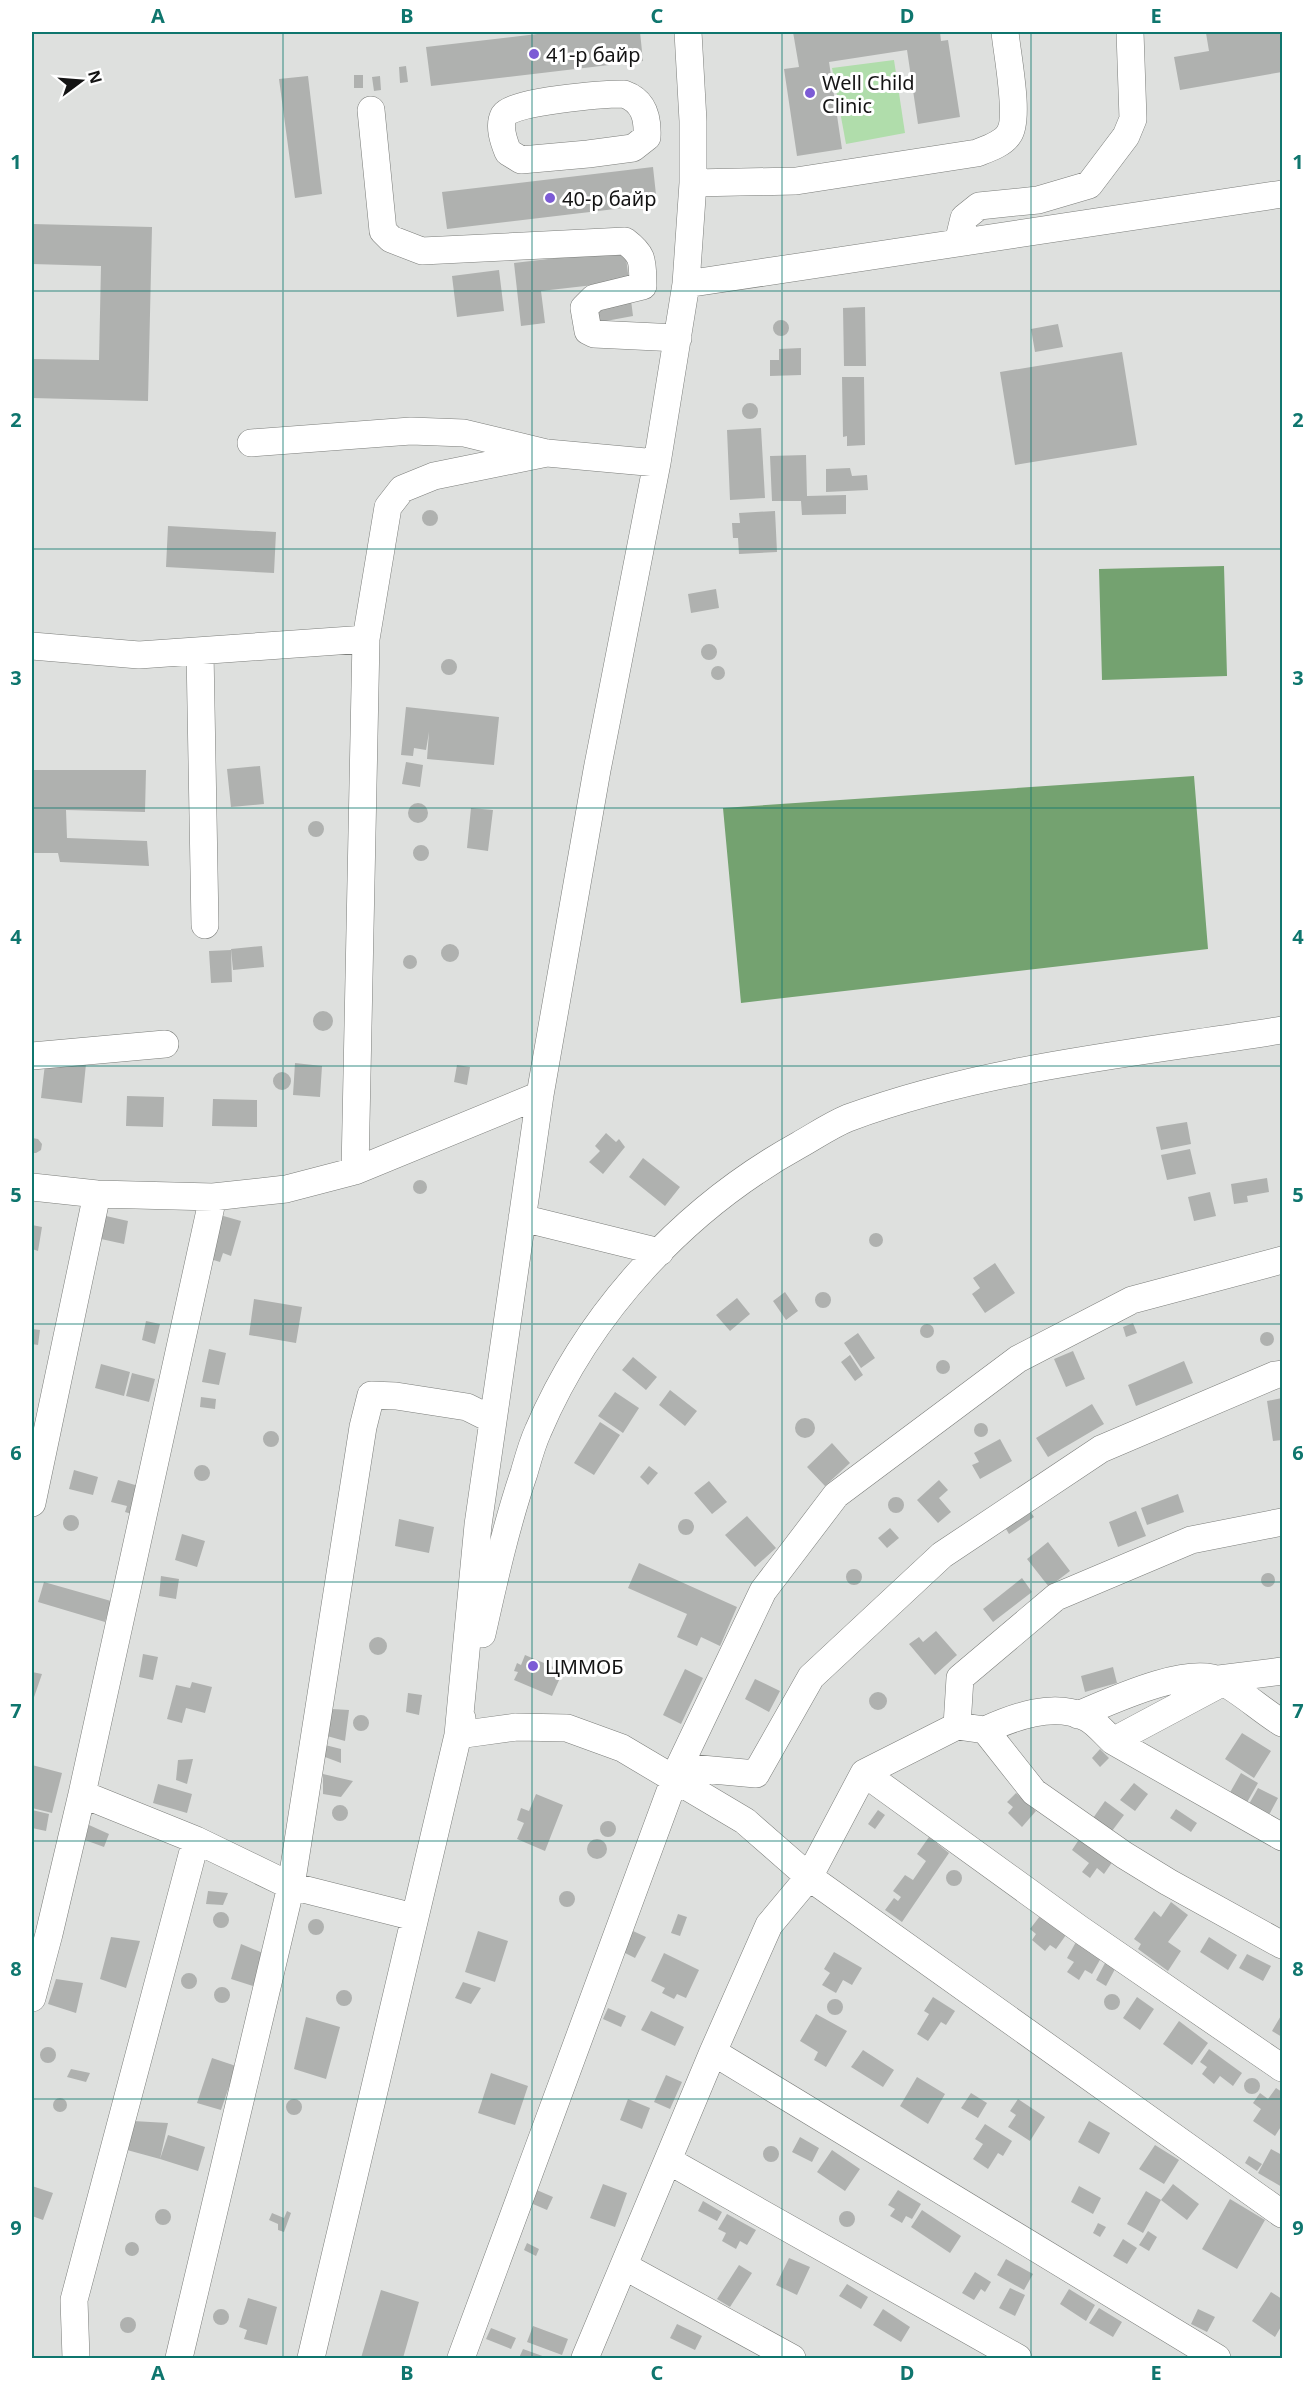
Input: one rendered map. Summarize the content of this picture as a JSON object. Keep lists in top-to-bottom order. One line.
{"places":["41-р байр","Well Child Clinic","40-р байр","ЦММОБ"],"north":"right","grid":{"columns":["A","B","C","D","E"],"rows":["1","2","3","4","5","6","7","8","9"]}}
